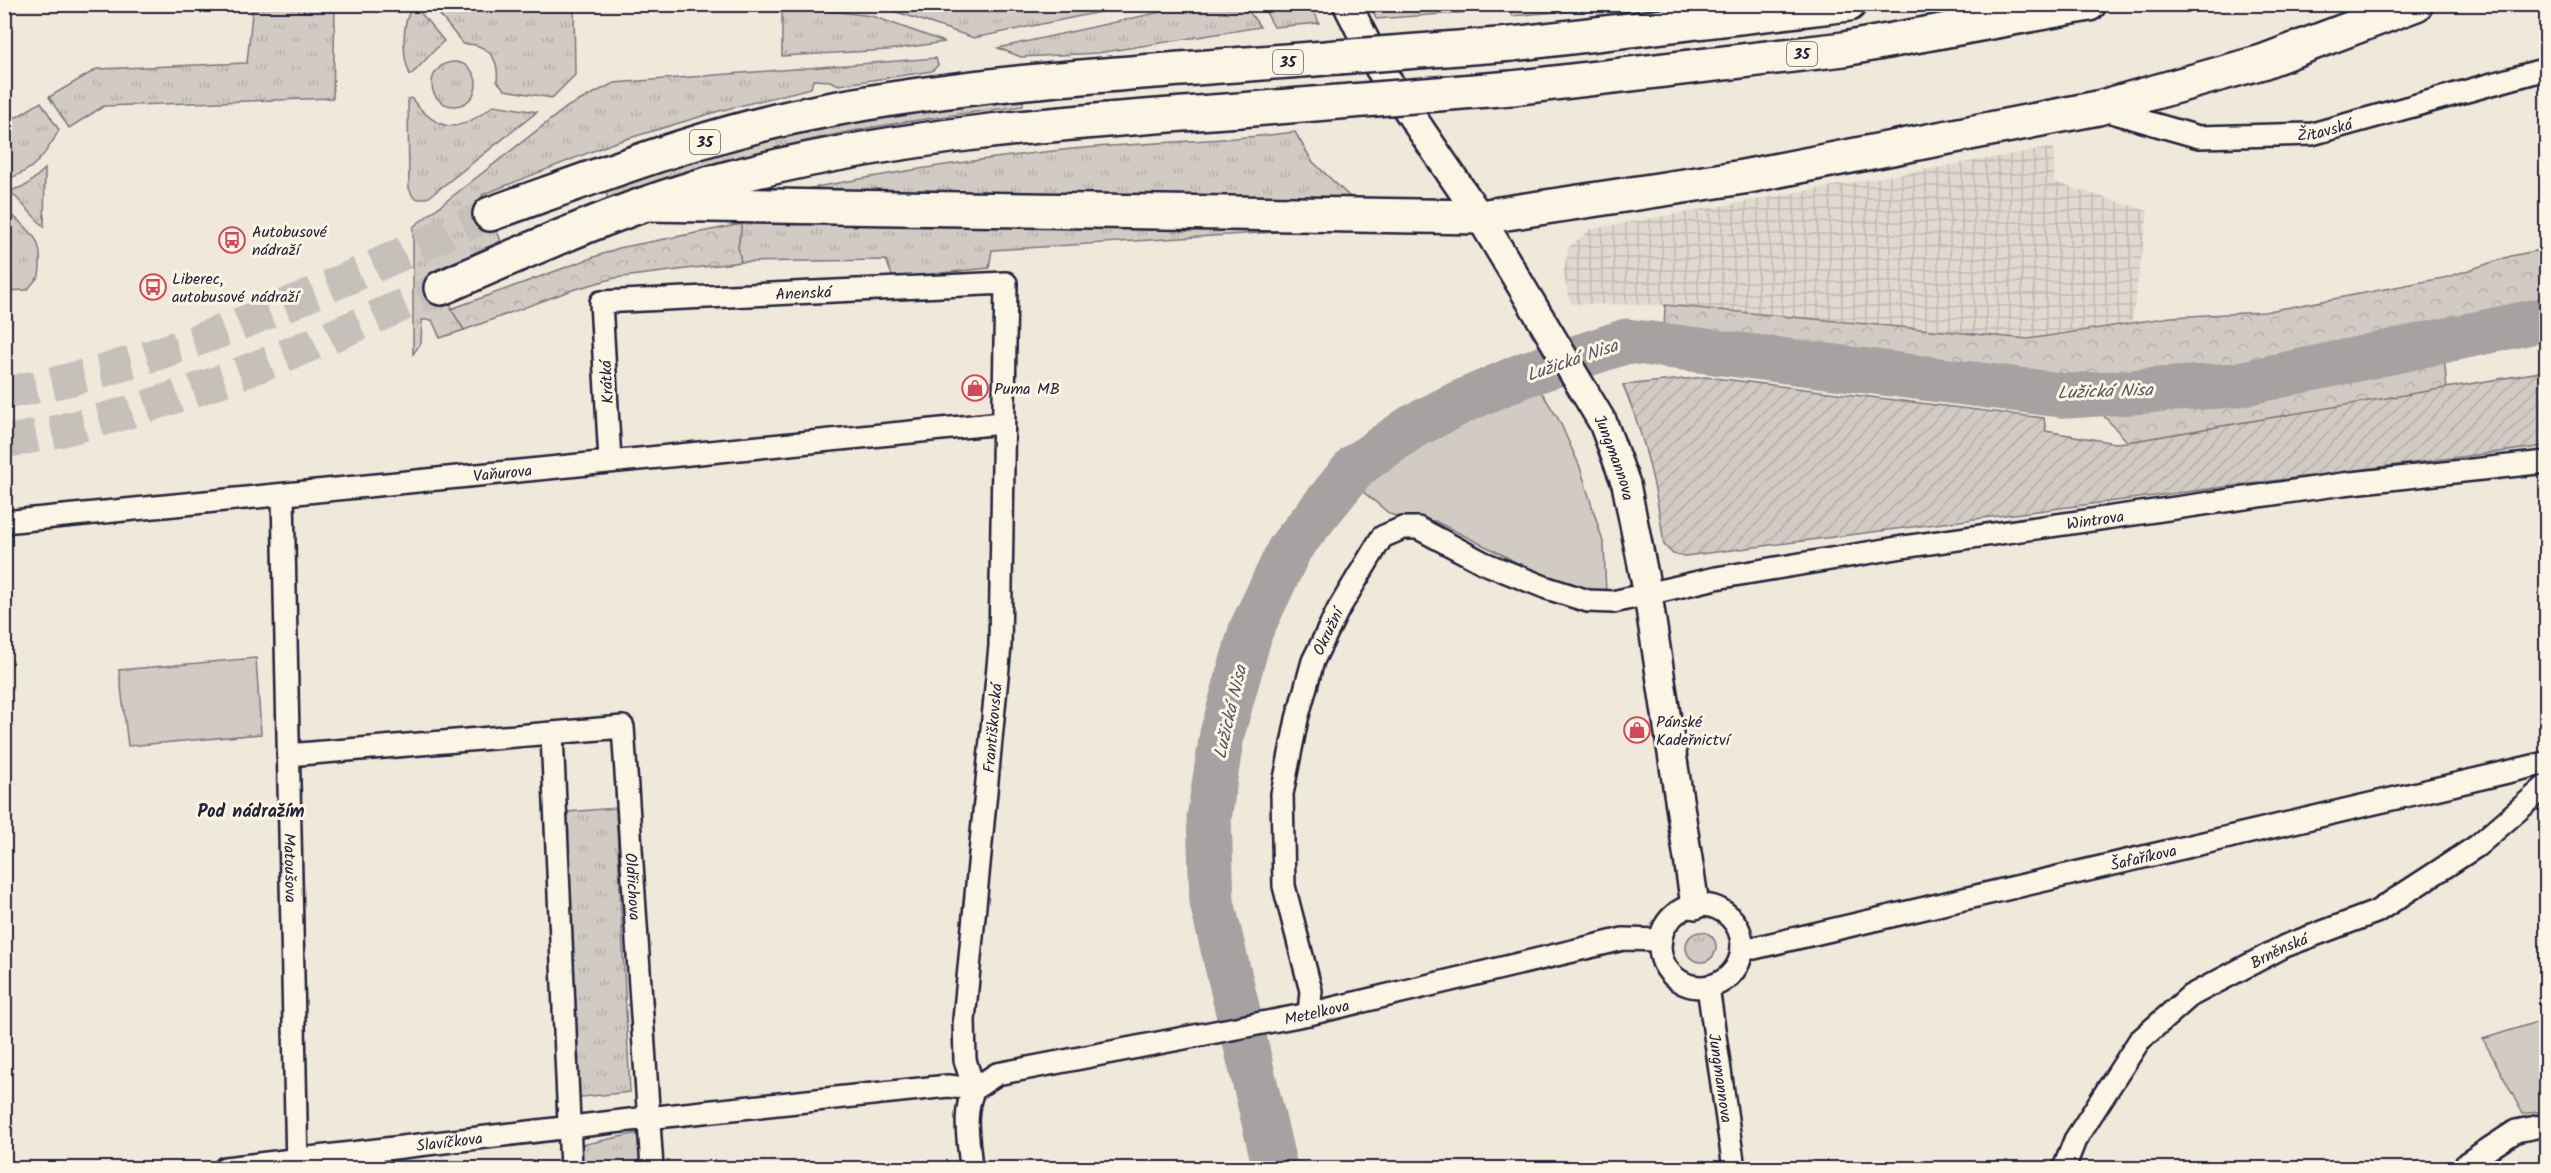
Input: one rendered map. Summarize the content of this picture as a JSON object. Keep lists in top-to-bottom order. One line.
{"streets":{"highway":["35"],"street":["Žitavská","Anenská","Krátká","Jungmannova","Vaňurova","Wintrova","Okružní","Františkovská","Šafaříkova","Matoušova","Oldřichova","Brněnská","Metelkova","Slavíčkova"]},"crossings":[["Anenská","Krátká"],["Anenská","Františkovská"],["Krátká","Vaňurova"],["Jungmannova","Wintrova"],["Jungmannova","Okružní"],["Jungmannova","Šafaříkova"],["Jungmannova","Metelkova"],["Vaňurova","Františkovská"],["Vaňurova","Matoušova"],["Wintrova","Okružní"],["Okružní","Metelkova"],["Františkovská","Metelkova"],["Šafaříkova","Metelkova"],["Matoušova","Oldřichova"],["Matoušova","Slavíčkova"],["Oldřichova","Slavíčkova"]],"districts":["Pod nádražím"],"water":["Lužická Nisa"],"places":{"bus stop":["Autobusové nádraží","Liberec, autobusové nádraží"],"shop":["Puma MB","Pánské Kadeřnictví"]}}
